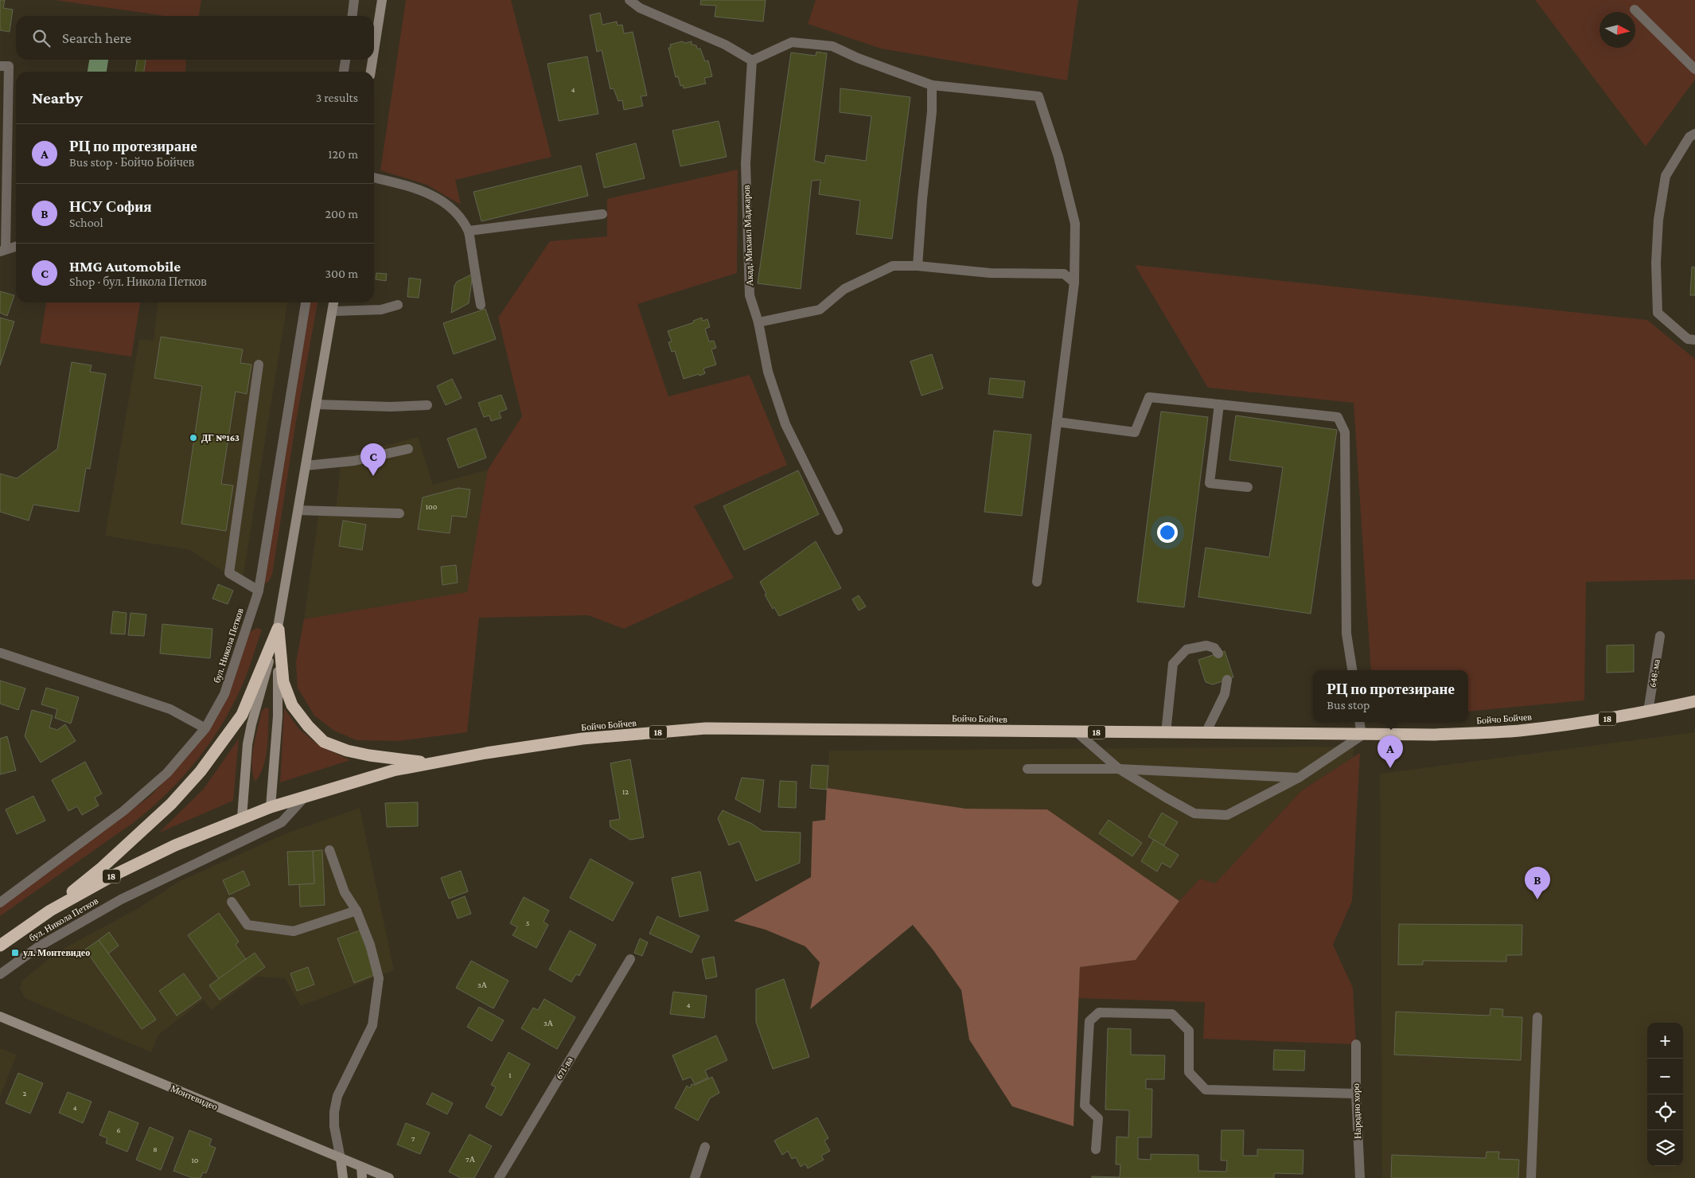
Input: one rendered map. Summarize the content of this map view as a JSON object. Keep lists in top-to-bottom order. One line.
{"streets":{"highway":["бул. Никола Петков","Бойчо Бойчев","18"],"street":["Акад. Михаил Маджаров","648-ма","671-ва","Монтевидео","Народно хоро"]},"crossings":[["бул. Никола Петков","Бойчо Бойчев"],["648-ма","Бойчо Бойчев"]],"places":{"other":["ДГ №163"],"transit":["ул. Монтевидео"]},"house_numbers":["4","100","12","5","3А","4","3А","1","2","4","6","7","8","7А","10"],"north":"right","page":{"search":"Search here","heading":["Nearby","3 results"],"list":[{"mark":"A","name":"РЦ по протезиране","note":"Bus stop · Бойчо Бойчев","value":"120 m"},{"mark":"B","name":"НСУ София","note":"School","value":"200 m"},{"mark":"C","name":"HMG Automobile","note":"Shop · бул. Никола Петков","value":"300 m"}],"pins":["C","A","B"],"popup":["РЦ по протезиране","Bus stop"],"map_buttons":["+","−"]}}
